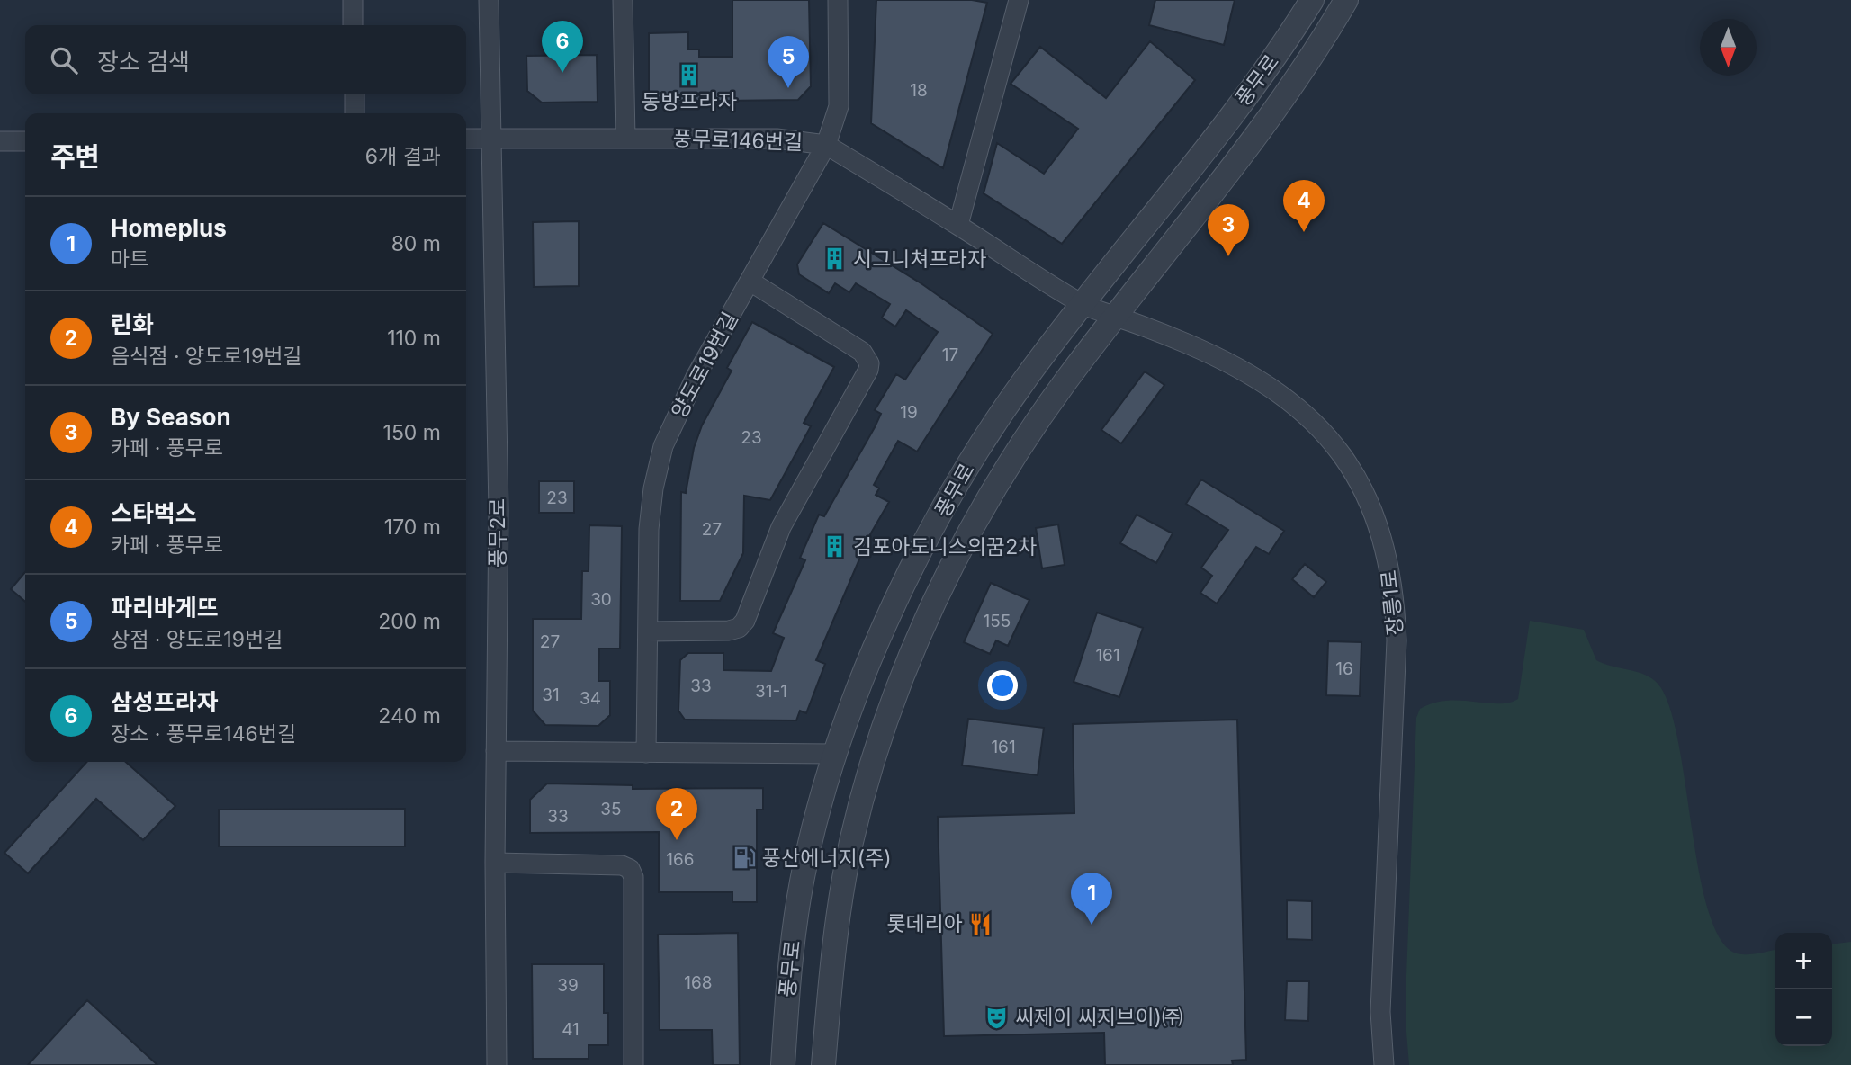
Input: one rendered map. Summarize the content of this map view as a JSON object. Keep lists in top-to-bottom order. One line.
{"streets":{"street":["풍무로","풍무로146번길","양도로19번길","풍무2로","장릉1로"]},"crossings":[["풍무로","풍무로146번길"],["풍무로","장릉1로"],["풍무로146번길","양도로19번길"],["풍무로146번길","풍무2로"],["풍무로146번길","장릉1로"]],"places":{"building":["동방프라자","시그니쳐프라자","김포아도니스의꿈2차"],"fuel station":["풍산에너지(주)"],"restaurant":["롯데리아"],"theatre":["씨제이 씨지브이)㈜"]},"house_numbers":["18","17","19","23","23","27","30","155","27","161","16","33","31-1","31","34","161","35","33","166","168","39","41"],"north":"bottom","page":{"pins":["6","5","4","3","2","1"],"search":"장소 검색","heading":["주변","6개 결과"],"list":[{"mark":"1","name":"Homeplus","note":"마트","value":"80 m"},{"mark":"2","name":"린화","note":"음식점 · 양도로19번길","value":"110 m"},{"mark":"3","name":"By Season","note":"카페 · 풍무로","value":"150 m"},{"mark":"4","name":"스타벅스","note":"카페 · 풍무로","value":"170 m"},{"mark":"5","name":"파리바게뜨","note":"상점 · 양도로19번길","value":"200 m"},{"mark":"6","name":"삼성프라자","note":"장소 · 풍무로146번길","value":"240 m"}],"map_buttons":["+","−"]}}
